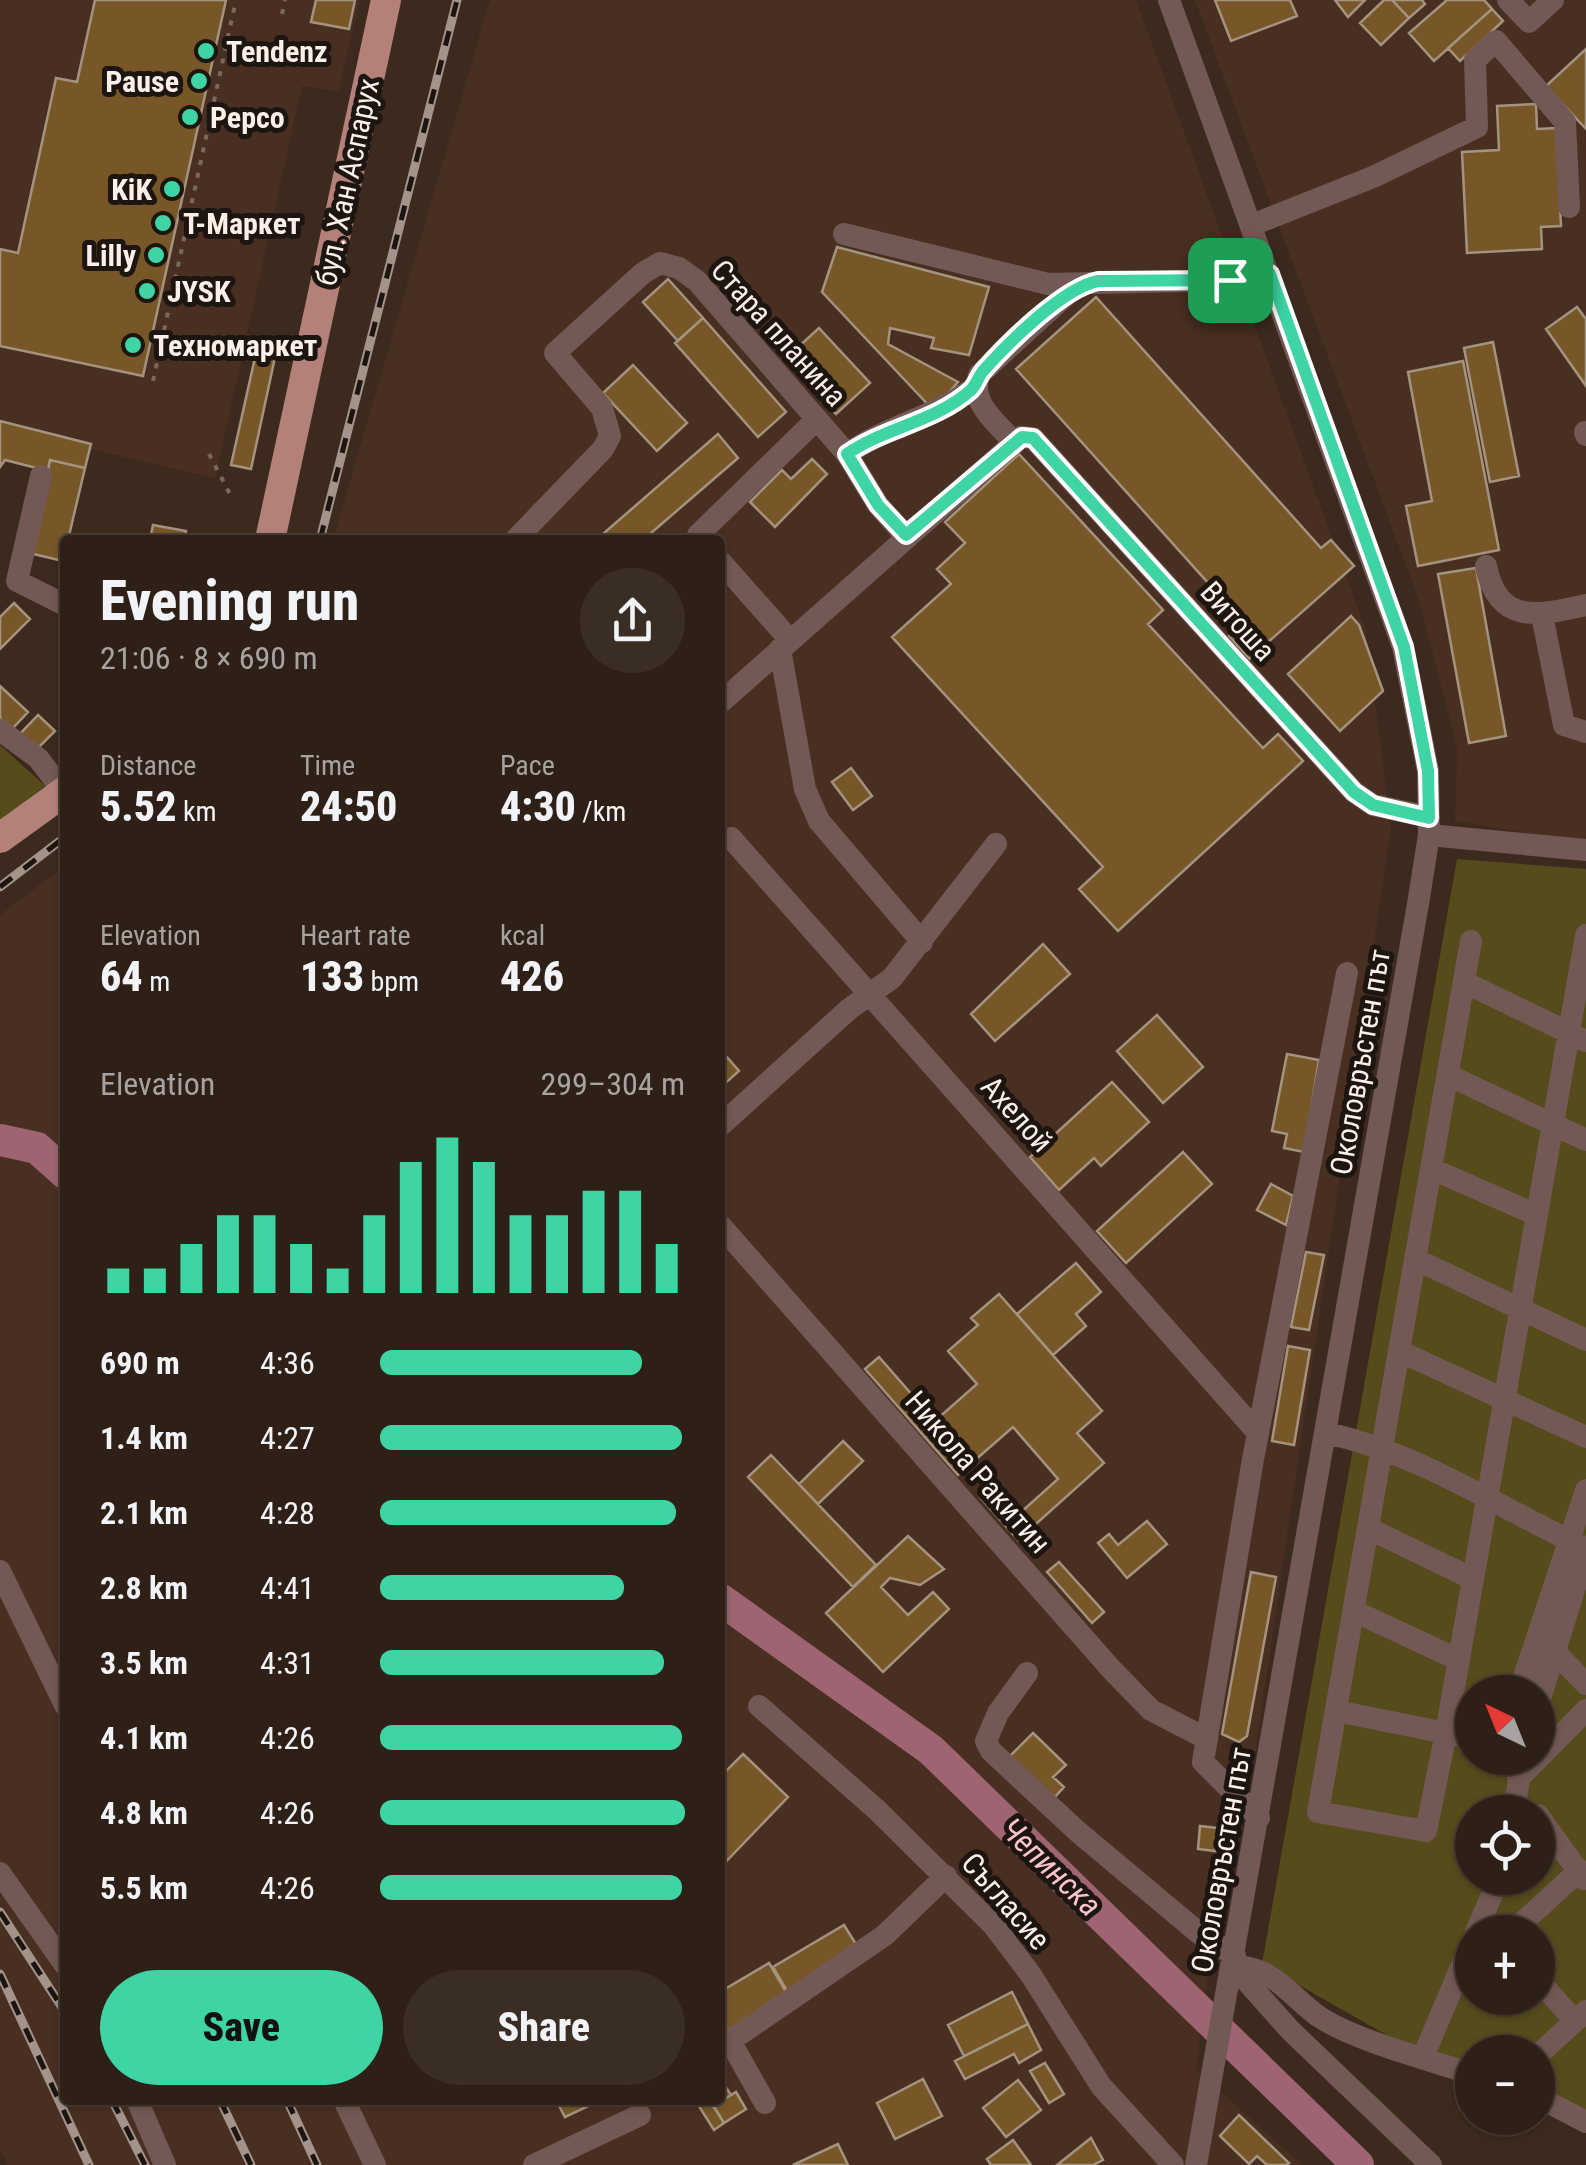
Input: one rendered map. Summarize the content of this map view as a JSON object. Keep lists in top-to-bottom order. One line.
{"streets":{"main road":["бул. Хан Аспарух"],"street":["Стара планина","Витоша","Околовръстен път","Ахелой","Никола Ракитин","Съгласие"]},"crossings":[["Витоша","Околовръстен път"]],"water":["Чепинска"],"places":["Tendenz","Pause","Pepco","KiK","Т-Маркет","Lilly","JYSK","Техномаркет"],"north":"top left","page":{"heading":["Evening run","21:06 · 8 × 690 m"],"stats":[["Distance","5.52 km"],["Time","24:50"],["Pace","4:30 /km"],["Elevation","64 m"],["Heart rate","133 bpm"],["kcal","426"]],"chart":["Elevation","299–304 m"],"list":[{"name":"690 m","note":"4:36"},{"name":"1.4 km","note":"4:27"},{"name":"2.1 km","note":"4:28"},{"name":"2.8 km","note":"4:41"},{"name":"3.5 km","note":"4:31"},{"name":"4.1 km","note":"4:26"},{"name":"4.8 km","note":"4:26"},{"name":"5.5 km","note":"4:26"}],"map_buttons":["+","−"],"buttons":["Save","Share"]}}
